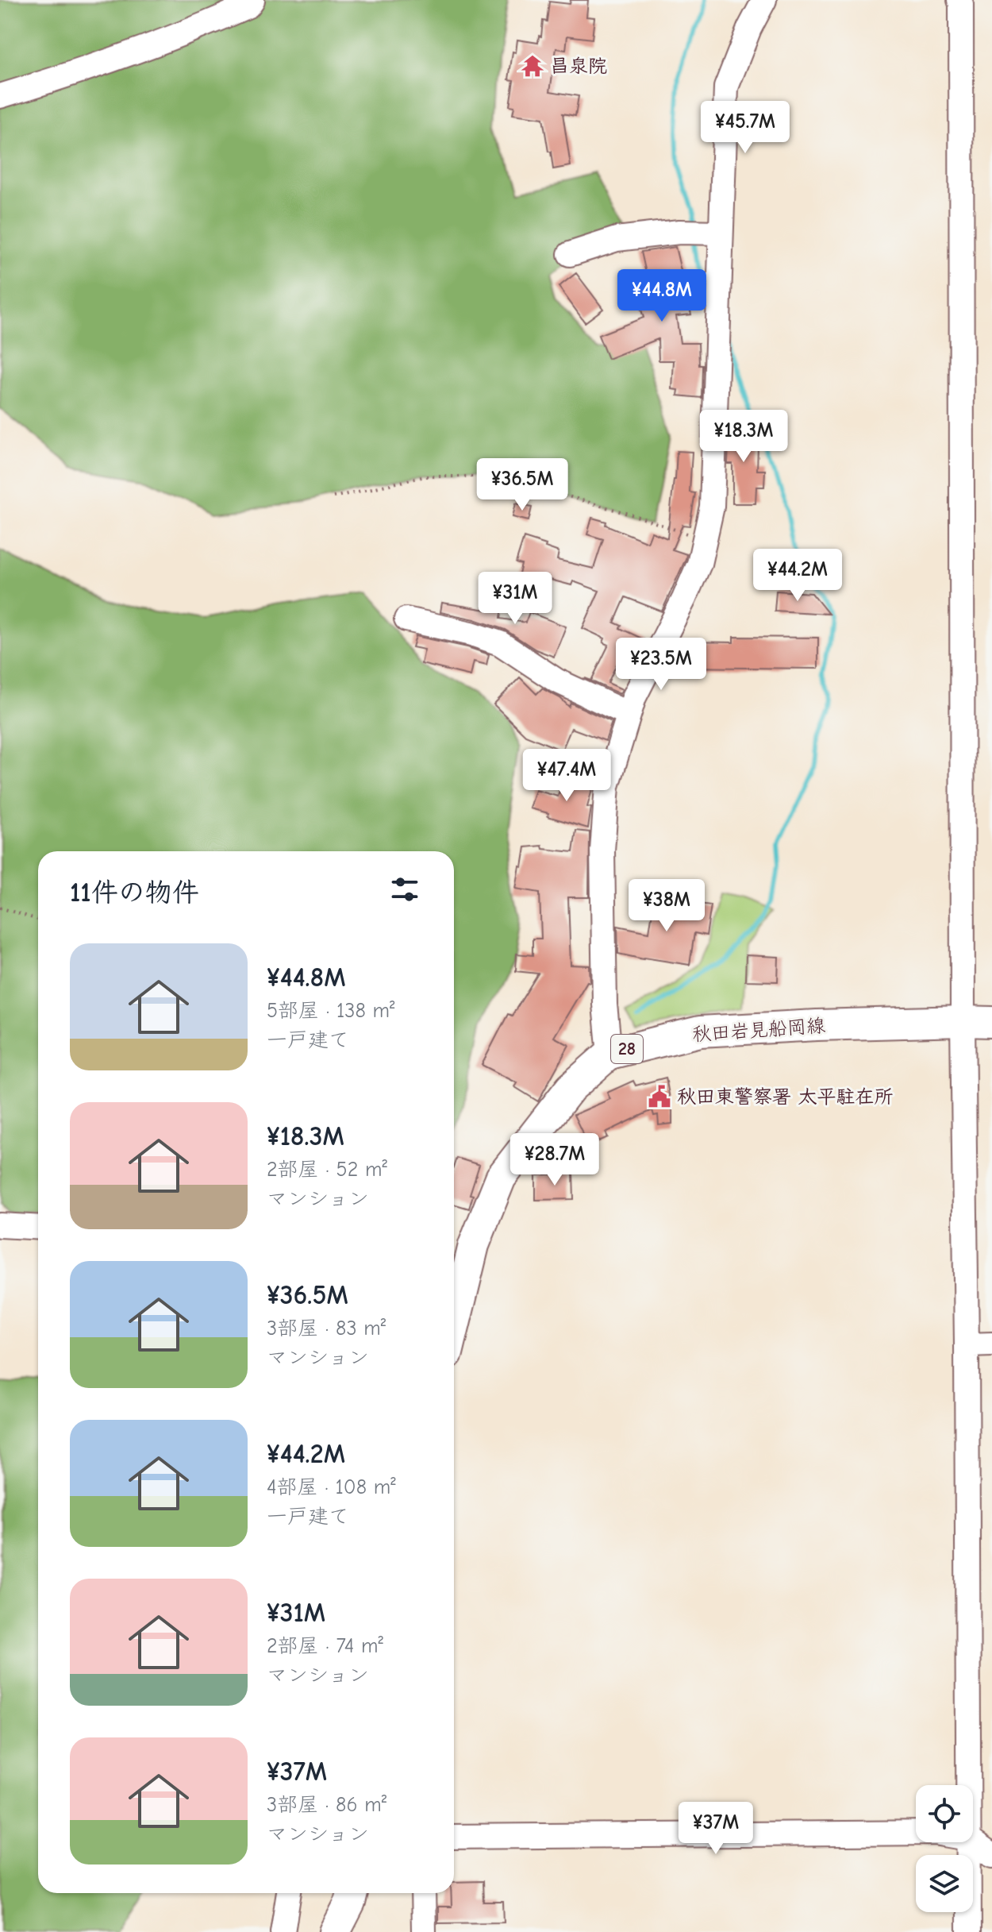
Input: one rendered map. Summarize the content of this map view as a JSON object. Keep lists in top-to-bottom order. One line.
{"streets":{"main road":["秋田岩見船岡線","28"]},"places":{"temple":["昌泉院"],"public building":["秋田東警察署 太平駐在所"]},"page":{"price":["¥45.7M","¥44.8M","¥18.3M","¥36.5M","¥44.2M","¥31M","¥23.5M","¥47.4M","¥38M","¥28.7M","¥37M"],"heading":"11件の物件","list":[{"name":"¥44.8M","note":"5部屋 · 138 m² · 一戸建て"},{"name":"¥18.3M","note":"2部屋 · 52 m² · マンション"},{"name":"¥36.5M","note":"3部屋 · 83 m² · マンション"},{"name":"¥44.2M","note":"4部屋 · 108 m² · 一戸建て"},{"name":"¥31M","note":"2部屋 · 74 m² · マンション"},{"name":"¥37M","note":"3部屋 · 86 m² · マンション"}]}}
